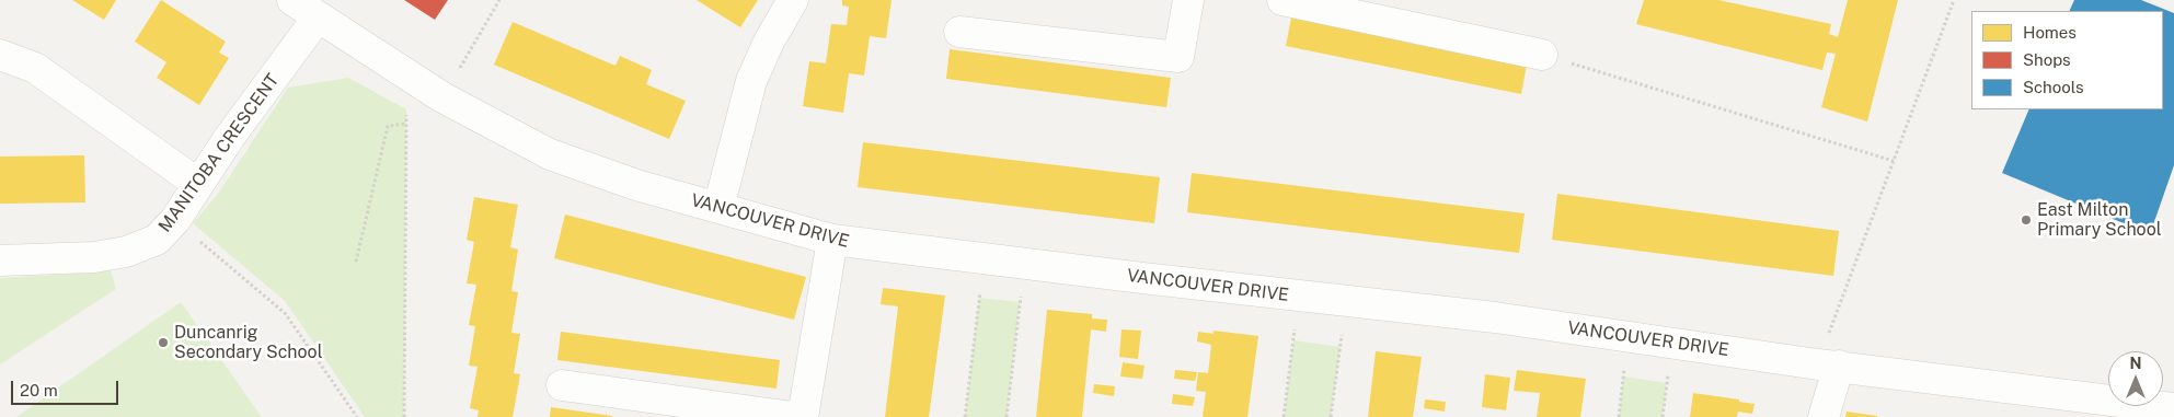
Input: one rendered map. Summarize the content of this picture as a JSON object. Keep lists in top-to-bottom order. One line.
{"streets":{"street":["MANITOBA CRESCENT","VANCOUVER DRIVE"]},"crossings":[["MANITOBA CRESCENT","VANCOUVER DRIVE"]],"places":["East Milton Primary School","Duncanrig Secondary School"],"legend":["Homes","Shops","Schools"],"scale_bar":"20 m","north":"top"}
